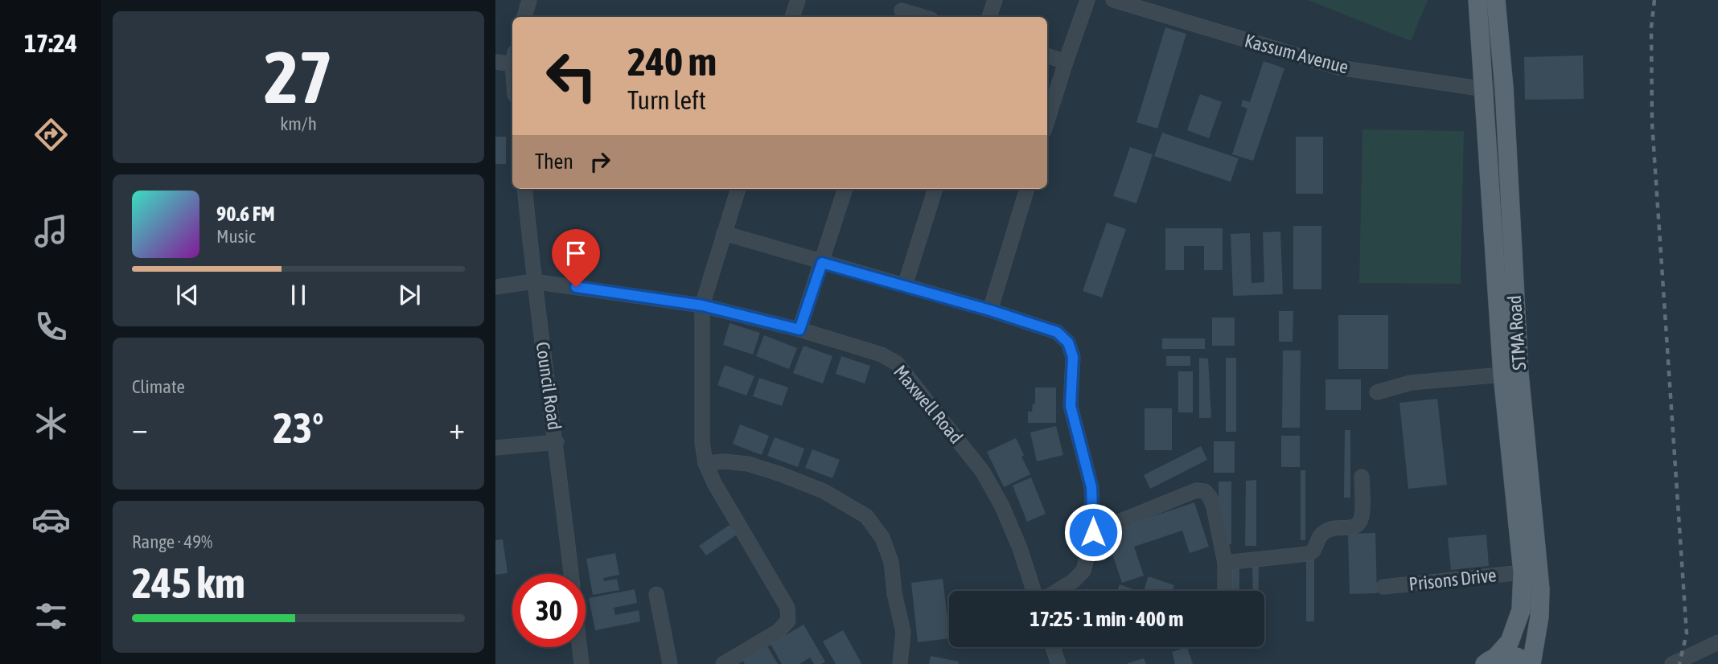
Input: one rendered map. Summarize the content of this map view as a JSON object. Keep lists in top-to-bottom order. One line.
{"streets":{"main road":["STMA Road"],"street":["Kassum Avenue","Council Road","Maxwell Road","Prisons Drive"]},"crossings":[["Kassum Avenue","STMA Road"],["STMA Road","Prisons Drive"],["Council Road","Maxwell Road"]],"page":{"tabs":"17:24","tile":[["27","km/h"],"Climate",["Range · 49%","245 km"]],"turn":["240 m","Turn left"],"then":"Then","song":["90.6 FM","Music"],"heat":["−","23°","+"],"limit":"30","trip":"17:25 · 1 min · 400 m"}}
